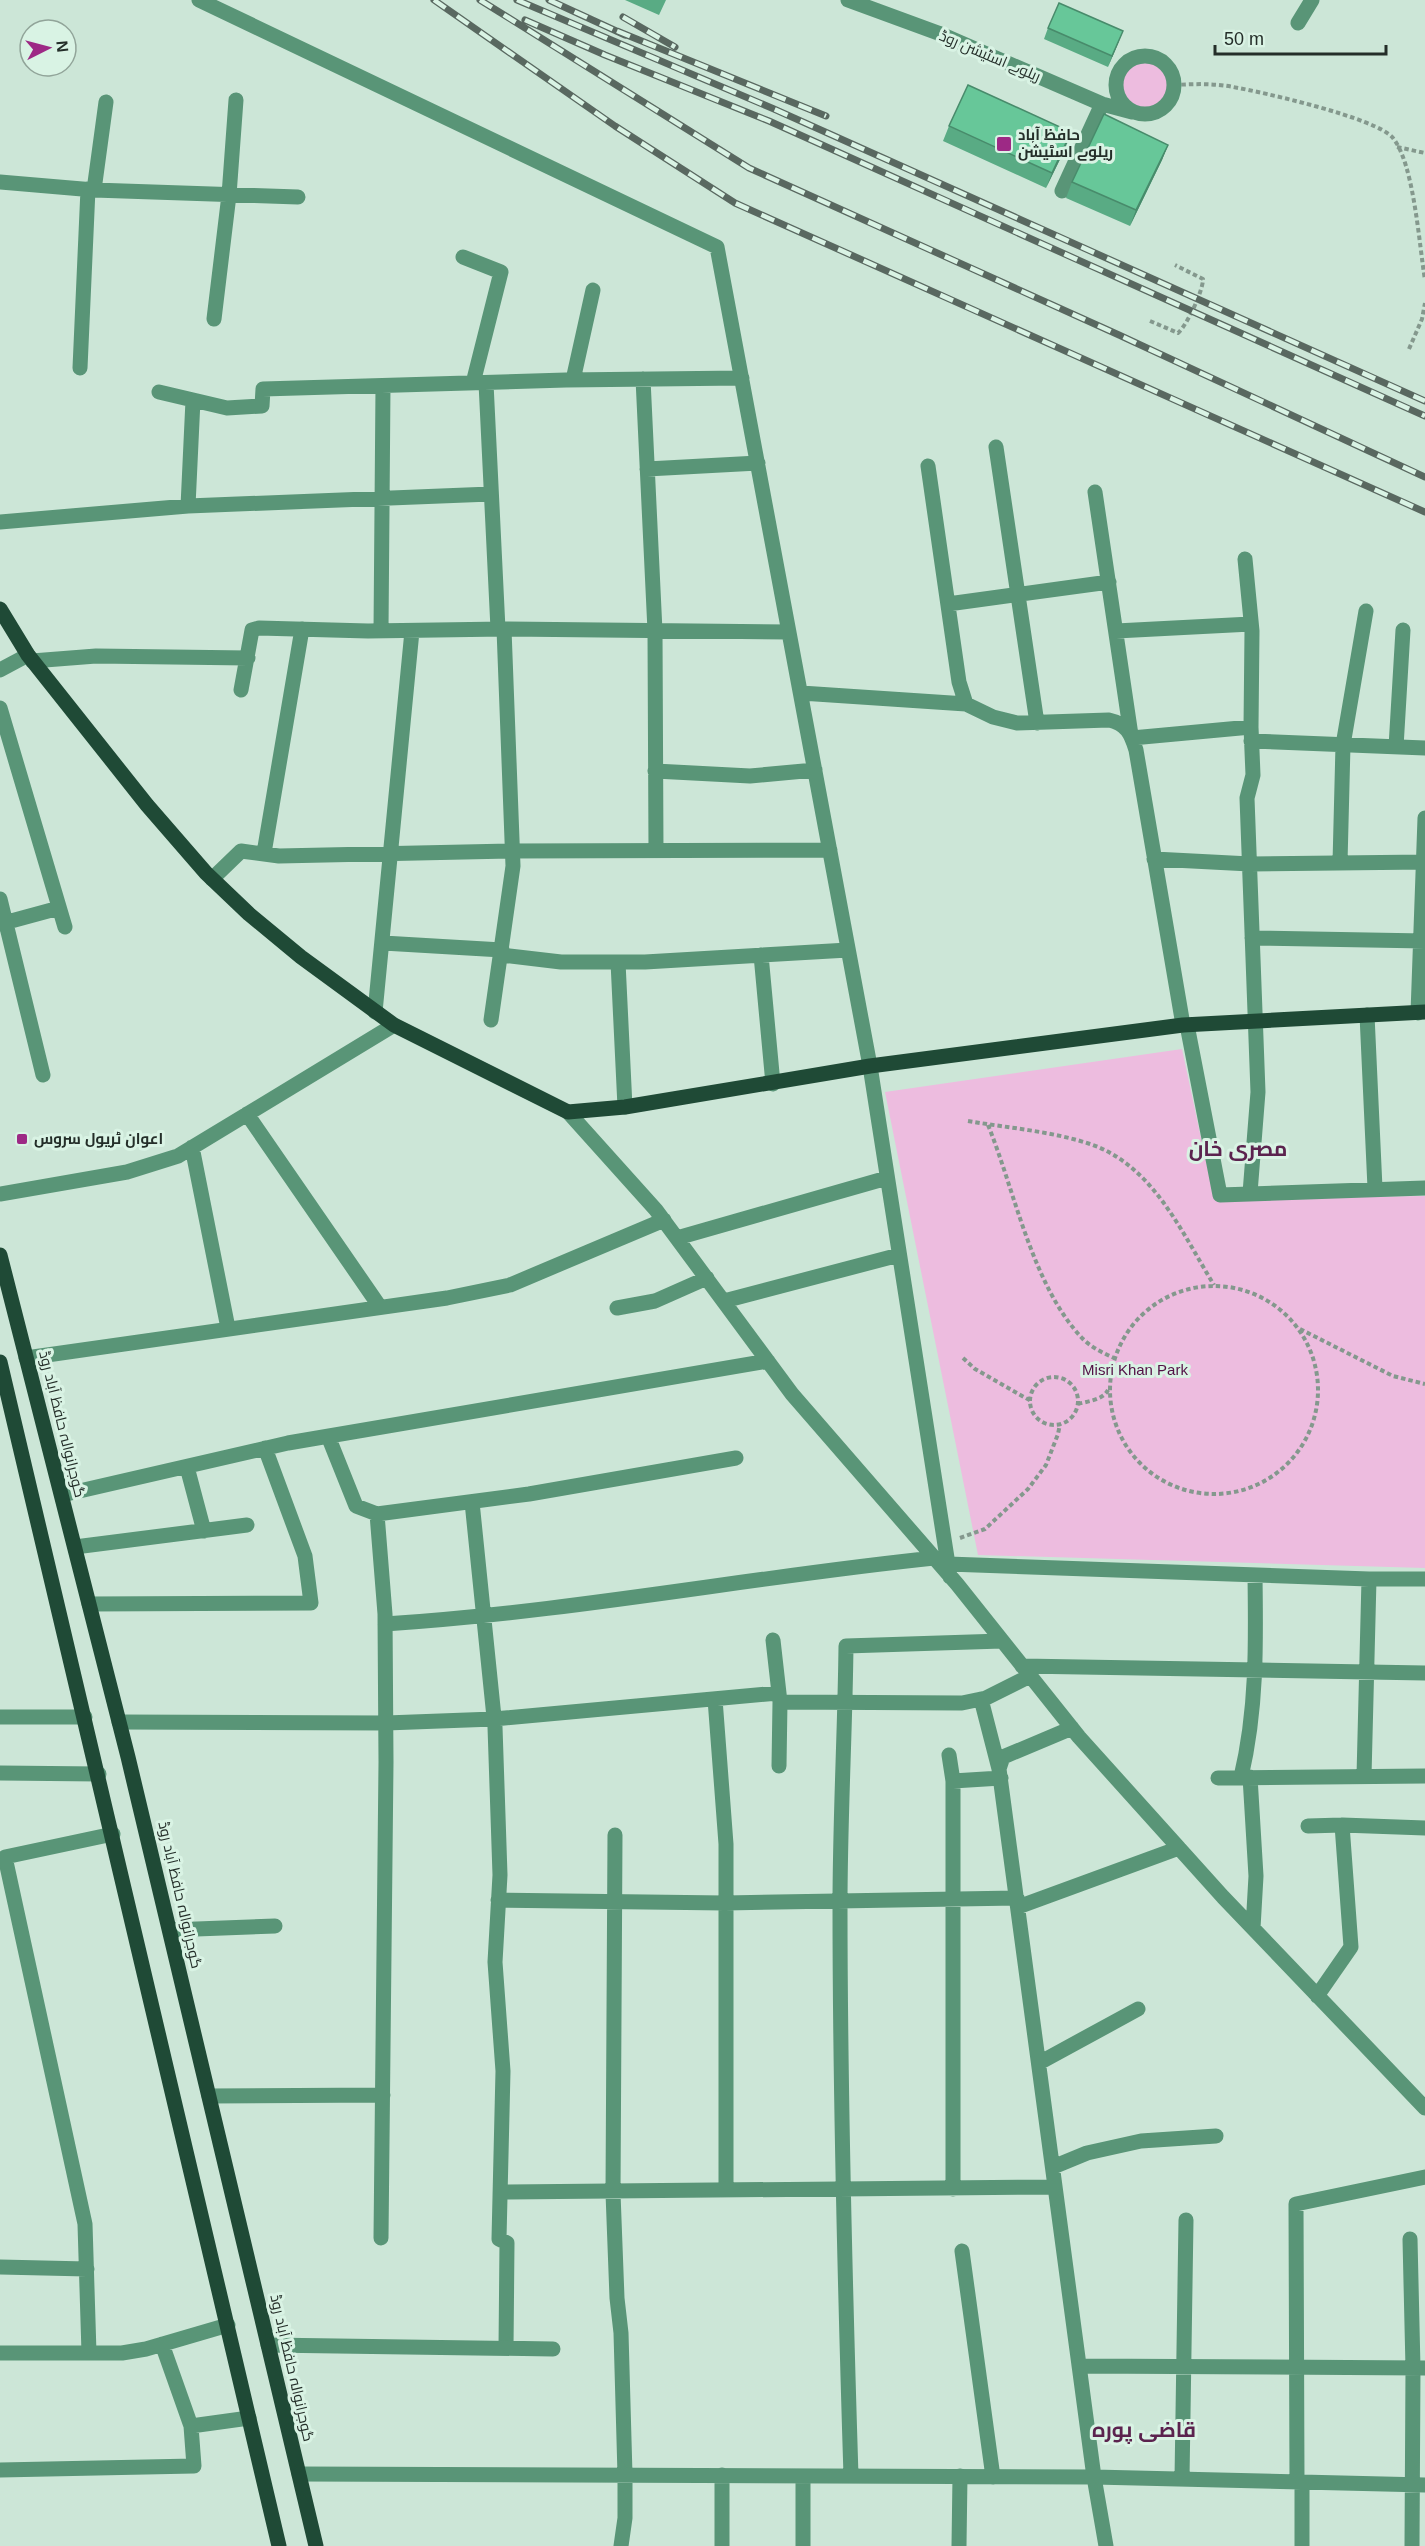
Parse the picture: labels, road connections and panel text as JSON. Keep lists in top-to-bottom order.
{
  "streets": {
    "main road": ["گوجرانوالہ حافظ آباد روڈ"],
    "street": ["ریلوے اسٹیشن روڈ"]
  },
  "districts": ["مصری خان", "قاضی پورہ"],
  "parks": ["Misri Khan Park"],
  "places": {
    "transit": ["حافظ آباد ریلوے اسٹیشن", "اعوان ٹریول سروس"]
  },
  "scale_bar": "50 m",
  "north": "right"
}
